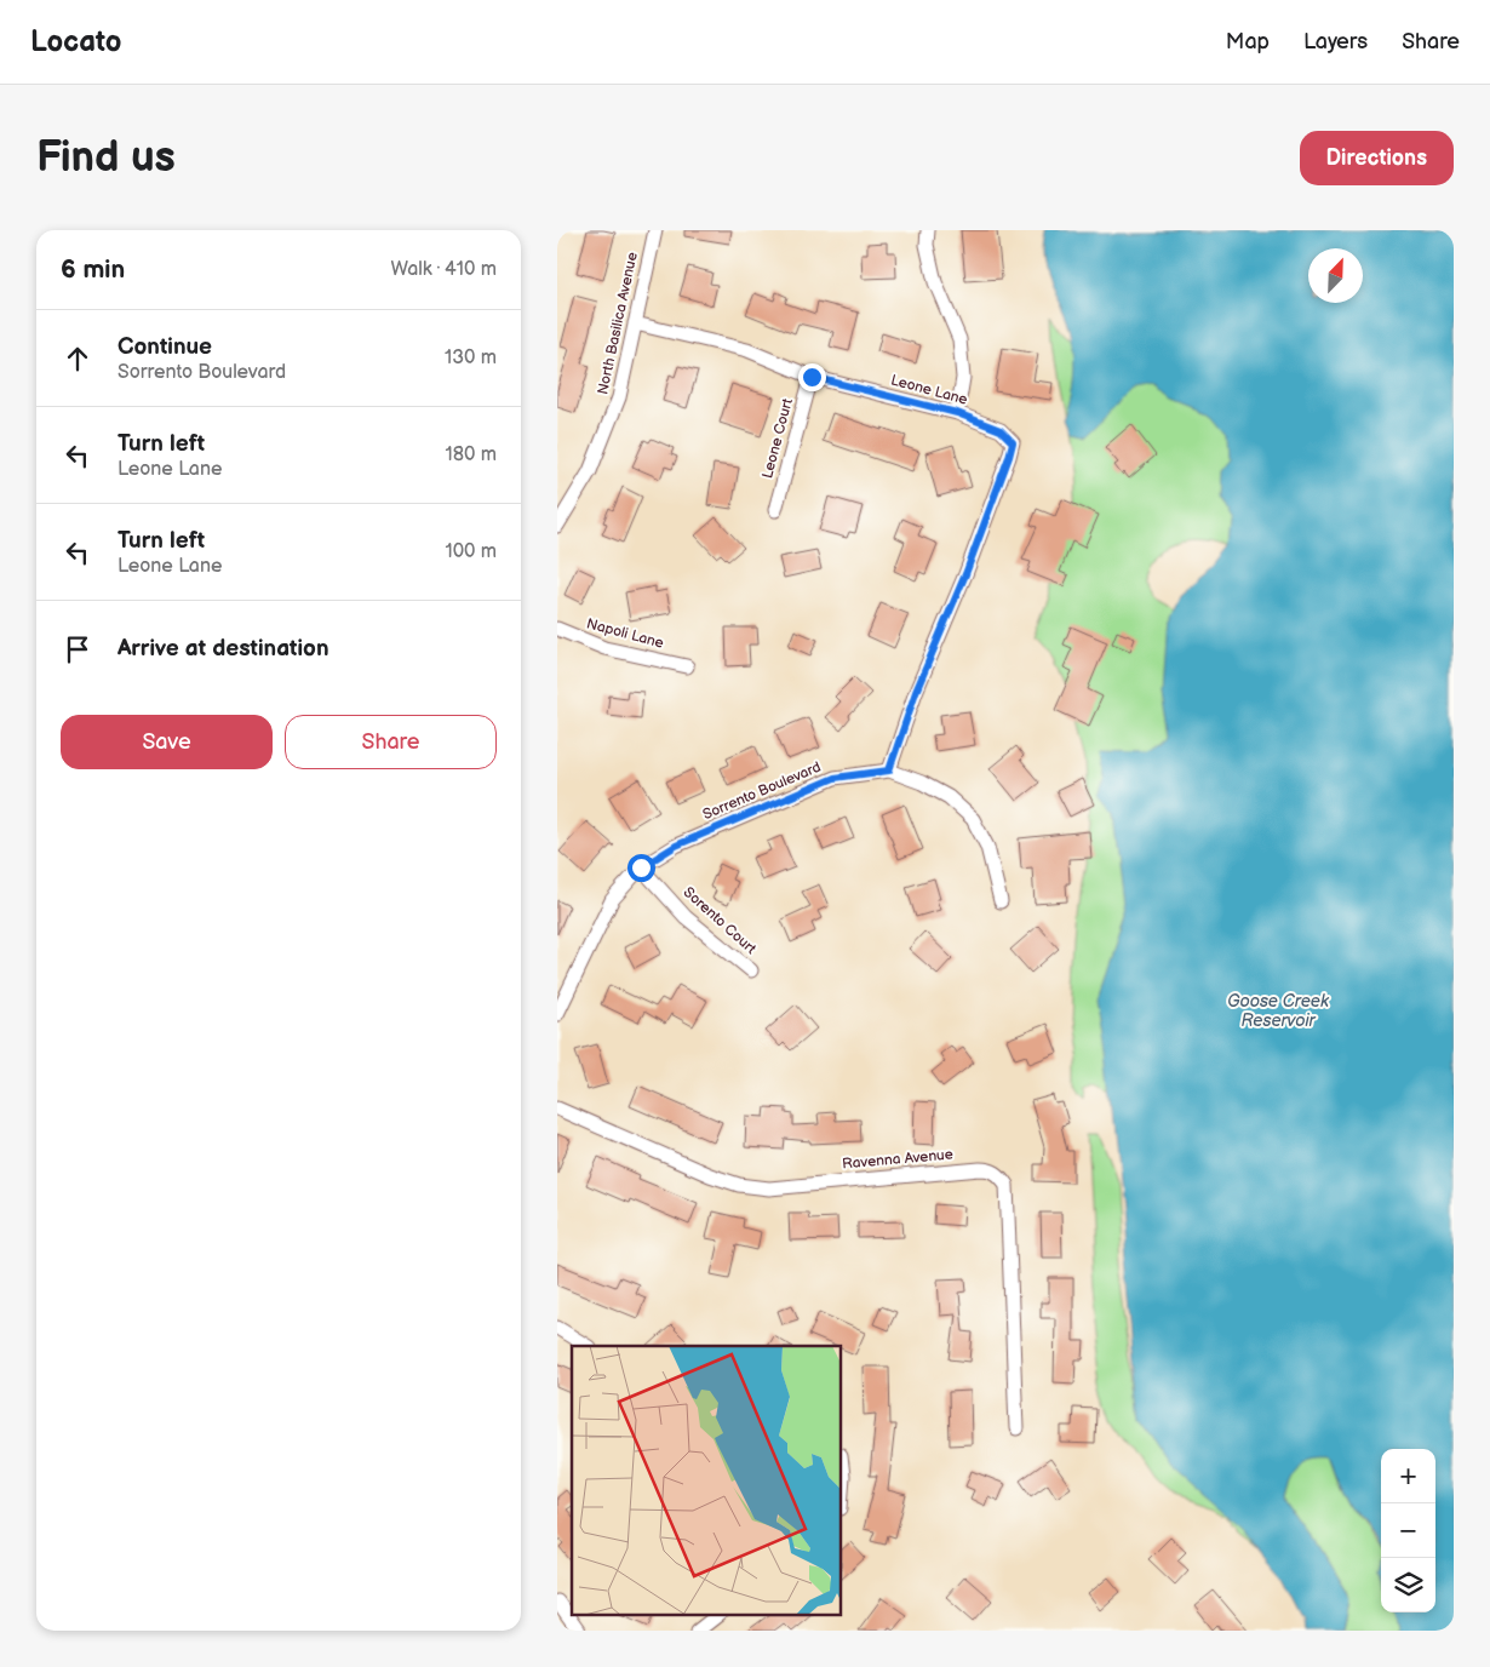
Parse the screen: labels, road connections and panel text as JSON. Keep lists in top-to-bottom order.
{
  "streets": {
    "street": [
      "North Basilica Avenue",
      "Leone Lane",
      "Leone Court",
      "Napoli Lane",
      "Sorrento Boulevard",
      "Sorento Court",
      "Ravenna Avenue"
    ]
  },
  "crossings": [
    ["North Basilica Avenue", "Leone Lane"],
    ["Leone Lane", "Leone Court"],
    ["Leone Lane", "Sorrento Boulevard"],
    ["Sorrento Boulevard", "Sorento Court"]
  ],
  "water": ["Goose Creek Reservoir"],
  "north": "top right",
  "page": {
    "header": "Locato",
    "nav": ["Map", "Layers", "Share"],
    "buttons": [
      "Directions",
      ["Save", "Share"]
    ],
    "title": "Find us",
    "heading": ["6 min", "Walk · 410 m"],
    "list": [
      ["Continue", "Sorrento Boulevard", "130 m"],
      ["Turn left", "Leone Lane", "180 m"],
      ["Turn left", "Leone Lane", "100 m"],
      "Arrive at destination"
    ],
    "map_buttons": ["+", "−"]
  }
}
